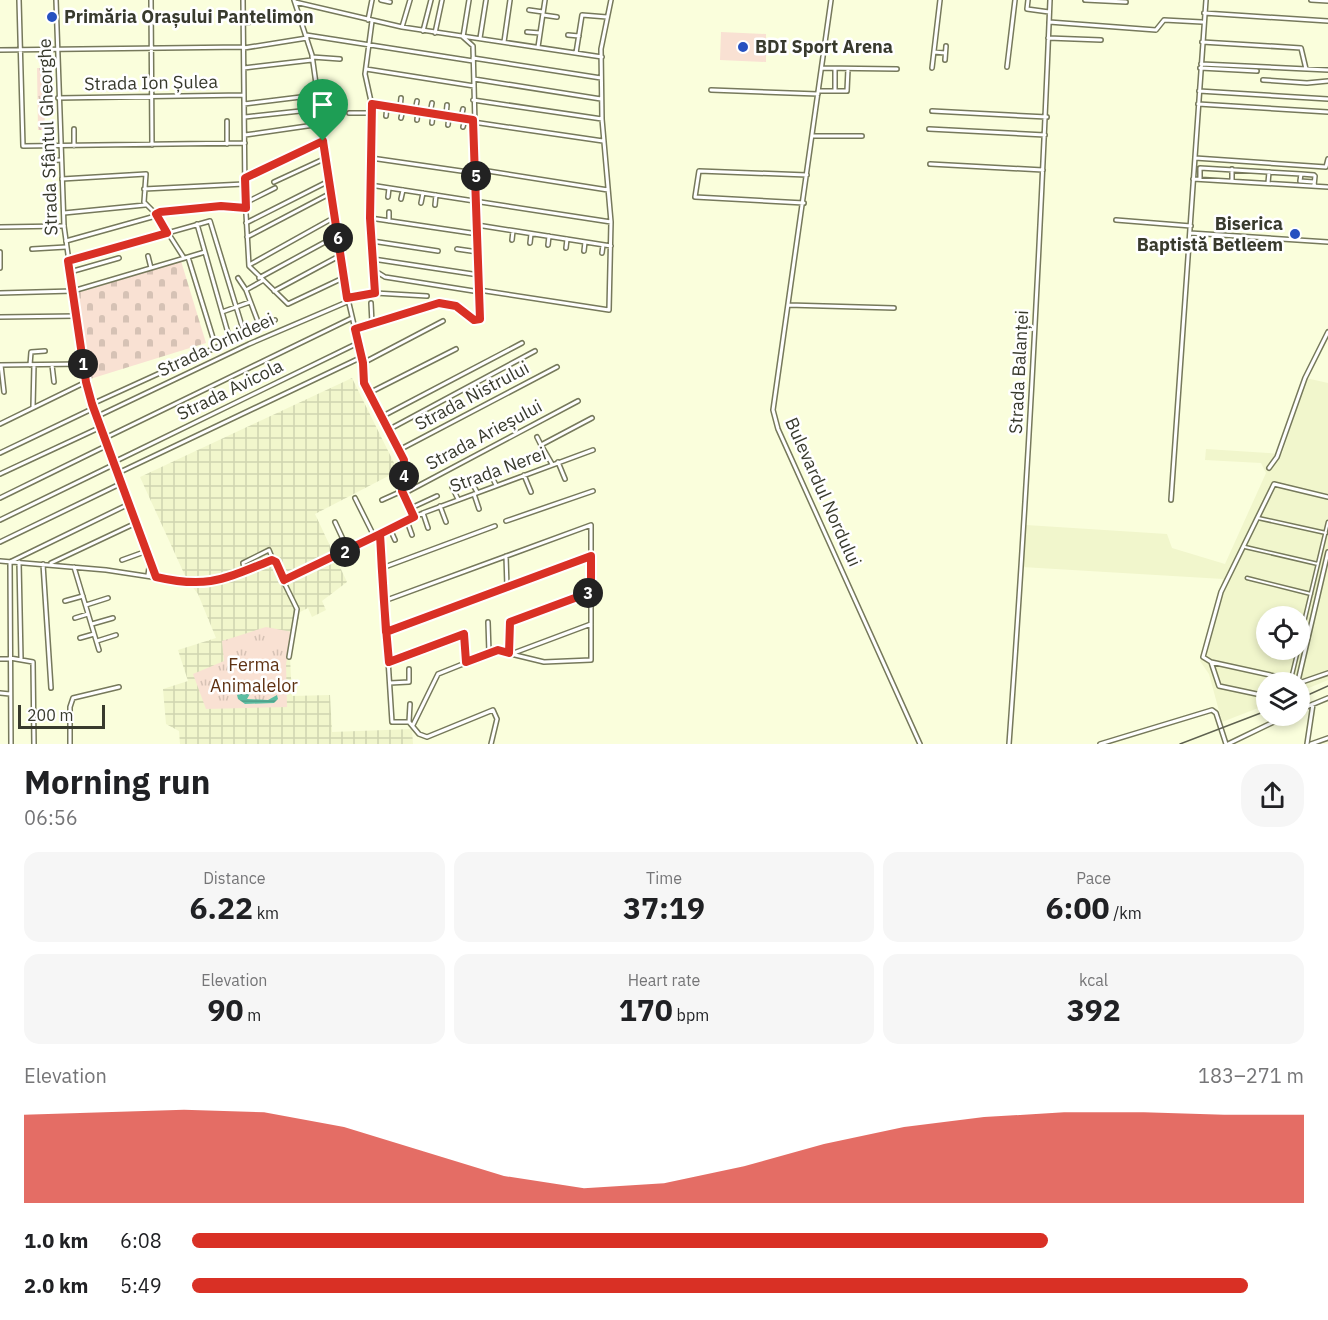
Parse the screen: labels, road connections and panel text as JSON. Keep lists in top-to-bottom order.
{
  "streets": {
    "street": [
      "Strada Ion Șulea",
      "Strada Sfântul Gheorghe",
      "Strada Orhideei",
      "Strada Balanței",
      "Strada Avicola",
      "Strada Nistrului",
      "Strada Arieșului",
      "Strada Nerei",
      "Bulevardul Nordului"
    ]
  },
  "crossings": [
    ["Strada Ion Șulea", "Strada Sfântul Gheorghe"],
    ["Strada Sfântul Gheorghe", "Strada Orhideei"],
    ["Strada Sfântul Gheorghe", "Strada Avicola"]
  ],
  "parks": ["Ferma Animalelor"],
  "places": ["Primăria Orașului Pantelimon", "BDI Sport Arena", "Biserica Baptistă Betleem"],
  "scale_bar": "200 m",
  "page": {
    "pins": [
      "5",
      "6",
      "1",
      "4",
      "2",
      "3"
    ],
    "scale": "200 m",
    "heading": ["Morning run", "06:56"],
    "stats": [
      ["Distance", "6.22 km"],
      ["Time", "37:19"],
      ["Pace", "6:00 /km"],
      ["Elevation", "90 m"],
      ["Heart rate", "170 bpm"],
      ["kcal", "392"]
    ],
    "chart": ["Elevation", "183–271 m"],
    "list": [
      {
        "name": "1.0 km",
        "note": "6:08"
      },
      {
        "name": "2.0 km",
        "note": "5:49"
      }
    ]
  }
}
